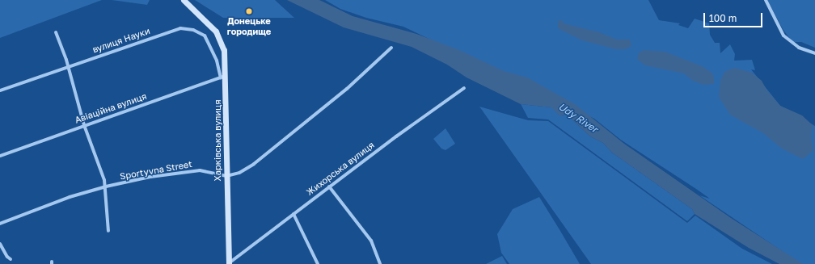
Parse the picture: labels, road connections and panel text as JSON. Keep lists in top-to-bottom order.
{
  "streets": {
    "main road": ["Харківська вулиця"],
    "street": [
      "вулиця Науки",
      "Авіаційна вулиця",
      "Жихорська вулиця",
      "Sportyvna Street"
    ]
  },
  "crossings": [
    ["вулиця Науки", "Авіаційна вулиця"],
    ["вулиця Науки", "Харківська вулиця"],
    ["Авіаційна вулиця", "Харківська вулиця"],
    ["Харківська вулиця", "Жихорська вулиця"],
    ["Харківська вулиця", "Sportyvna Street"]
  ],
  "water": ["Udy River"],
  "places": ["Донецьке городище"],
  "scale_bar": "100 m"
}
